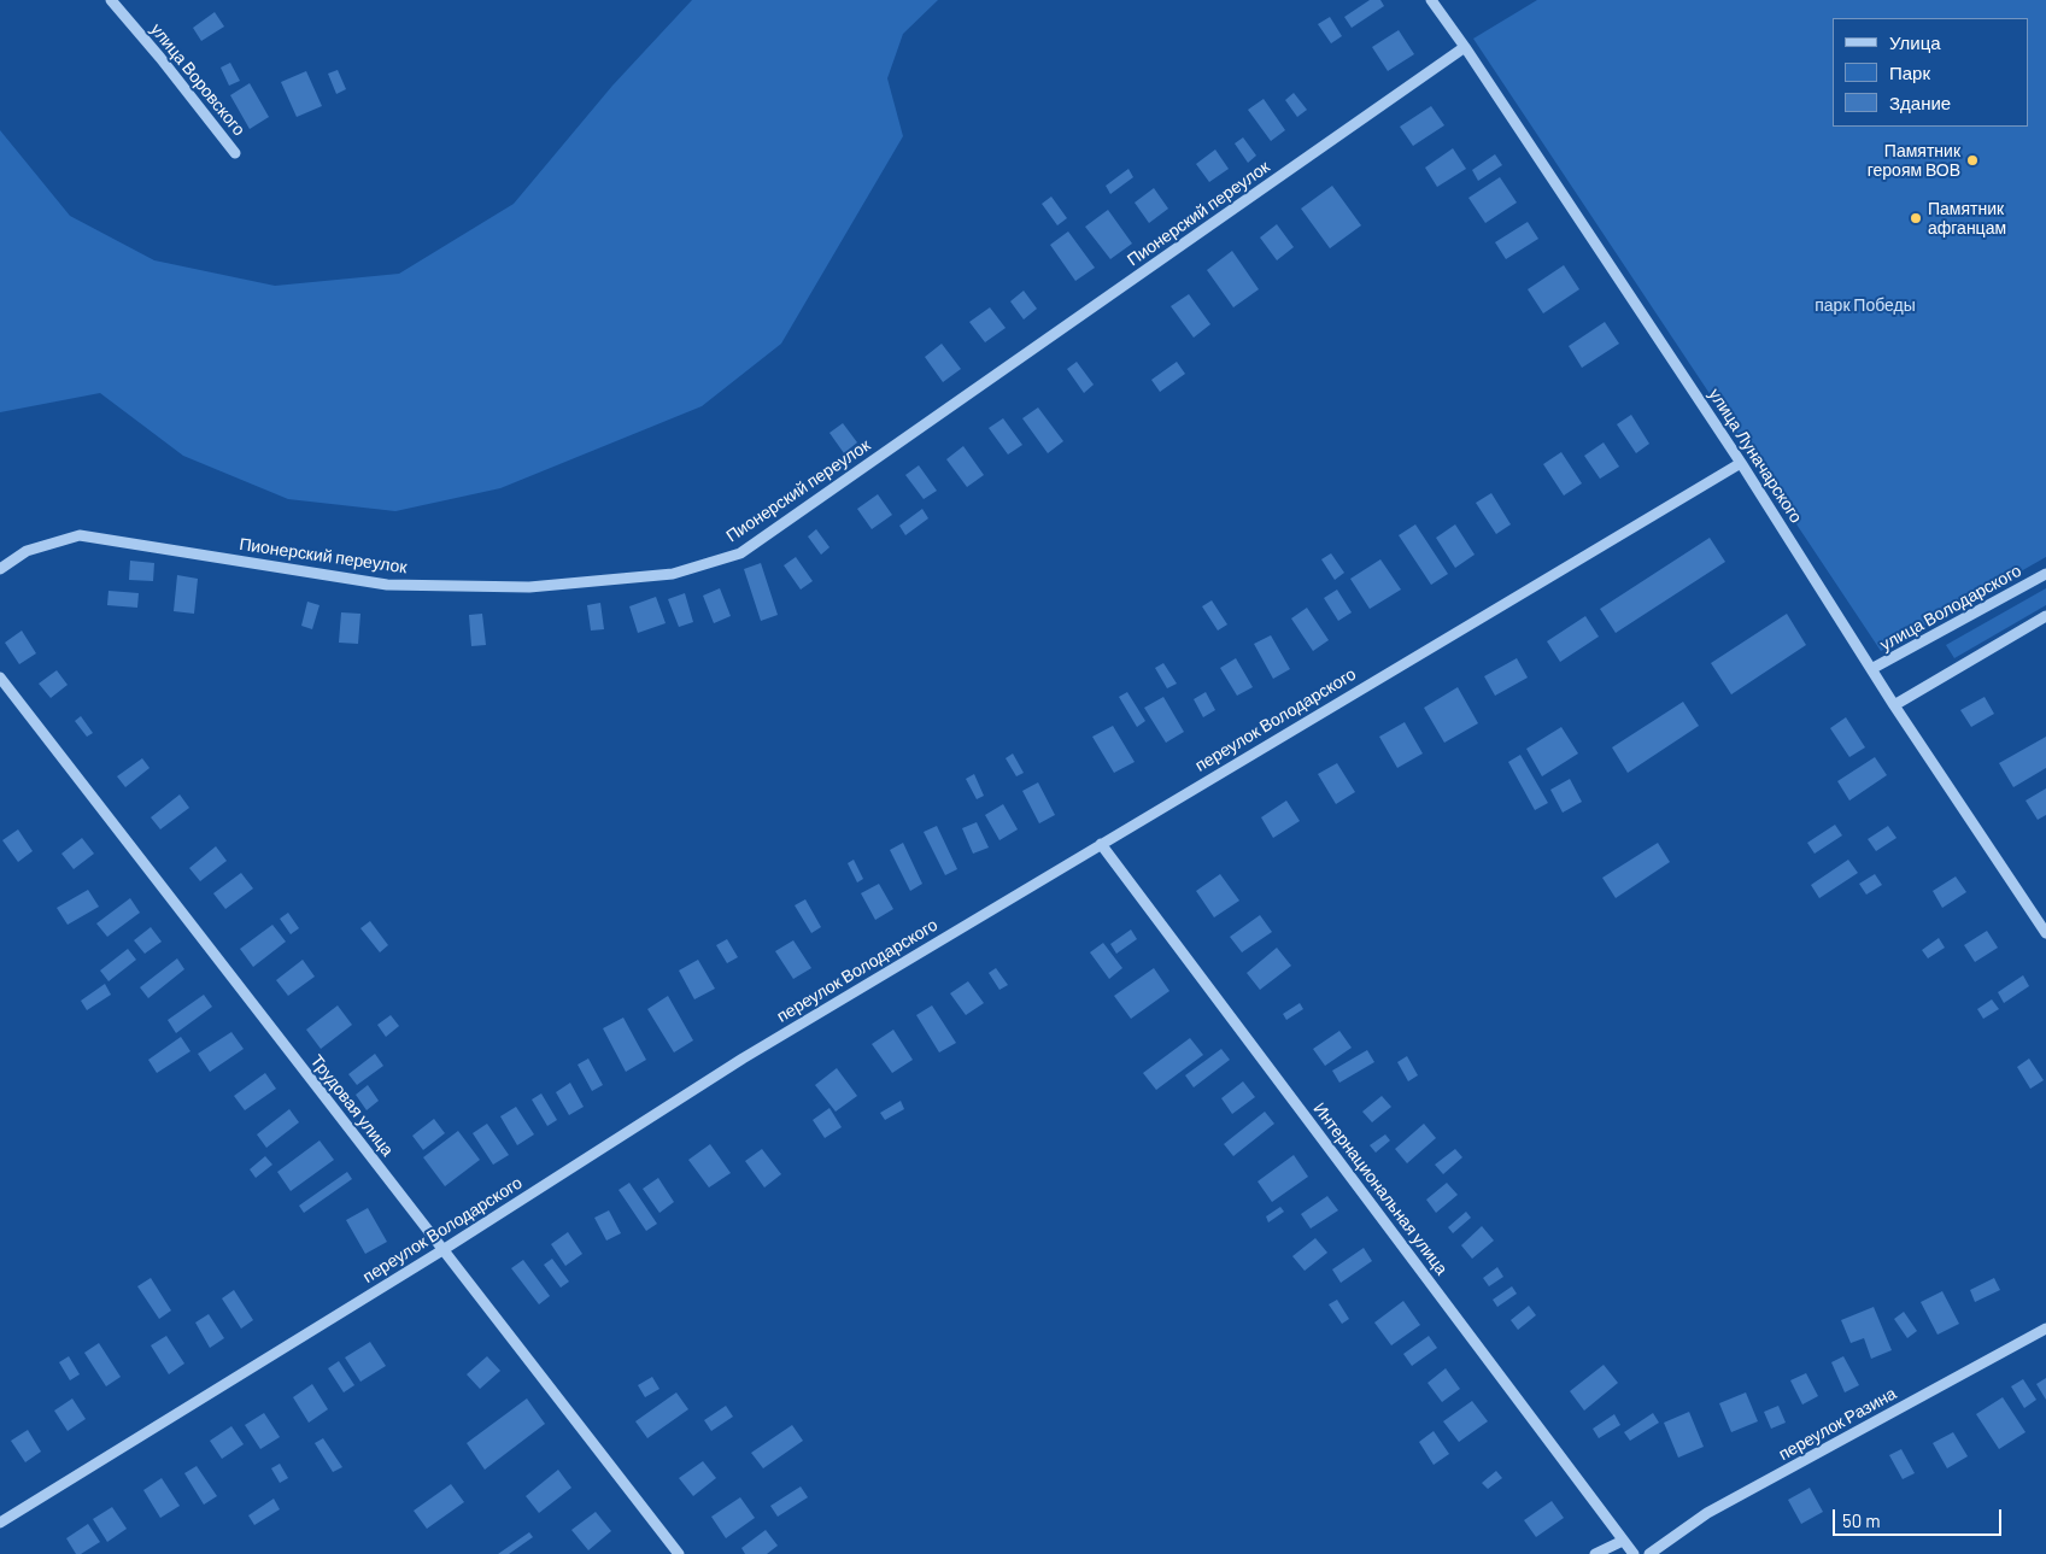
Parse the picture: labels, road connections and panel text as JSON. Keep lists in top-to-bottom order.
{
  "streets": {
    "street": [
      "улица Воровского",
      "Пионерский переулок",
      "улица Луначарского",
      "улица Володарского",
      "переулок Володарского",
      "Трудовая улица",
      "Интернациональная улица",
      "переулок Разина"
    ]
  },
  "crossings": [
    ["Пионерский переулок", "улица Луначарского"],
    ["улица Луначарского", "улица Володарского"],
    ["улица Луначарского", "переулок Володарского"],
    ["переулок Володарского", "Трудовая улица"],
    ["переулок Володарского", "Интернациональная улица"]
  ],
  "parks": ["парк Победы"],
  "places": ["Памятник героям ВОВ", "Памятник афганцам"],
  "legend": ["Улица", "Парк", "Здание"],
  "scale_bar": "50 m"
}
